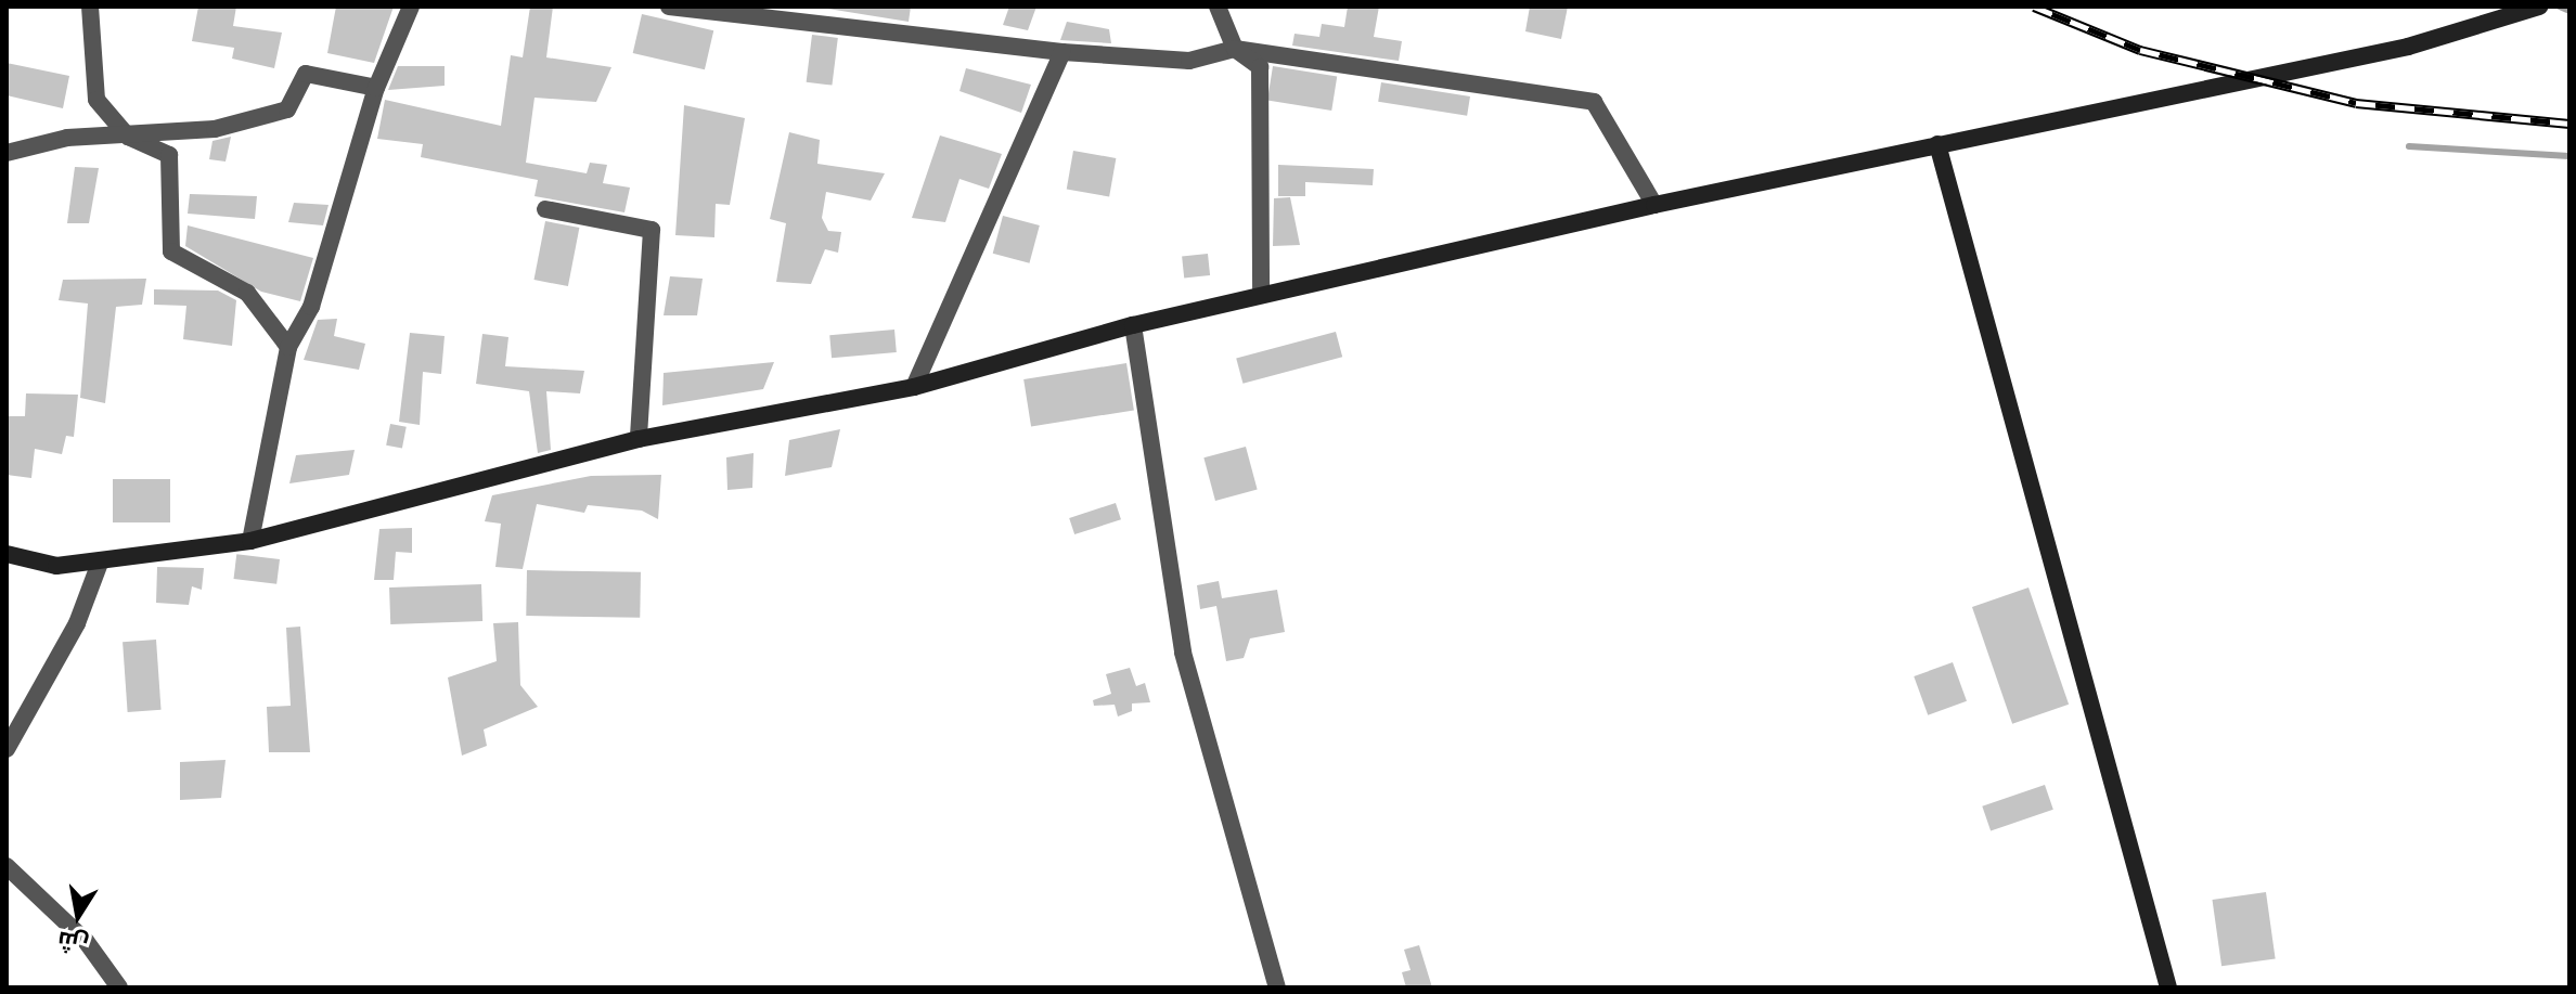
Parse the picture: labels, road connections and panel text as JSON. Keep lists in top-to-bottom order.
{
  "north": "bottom"
}
